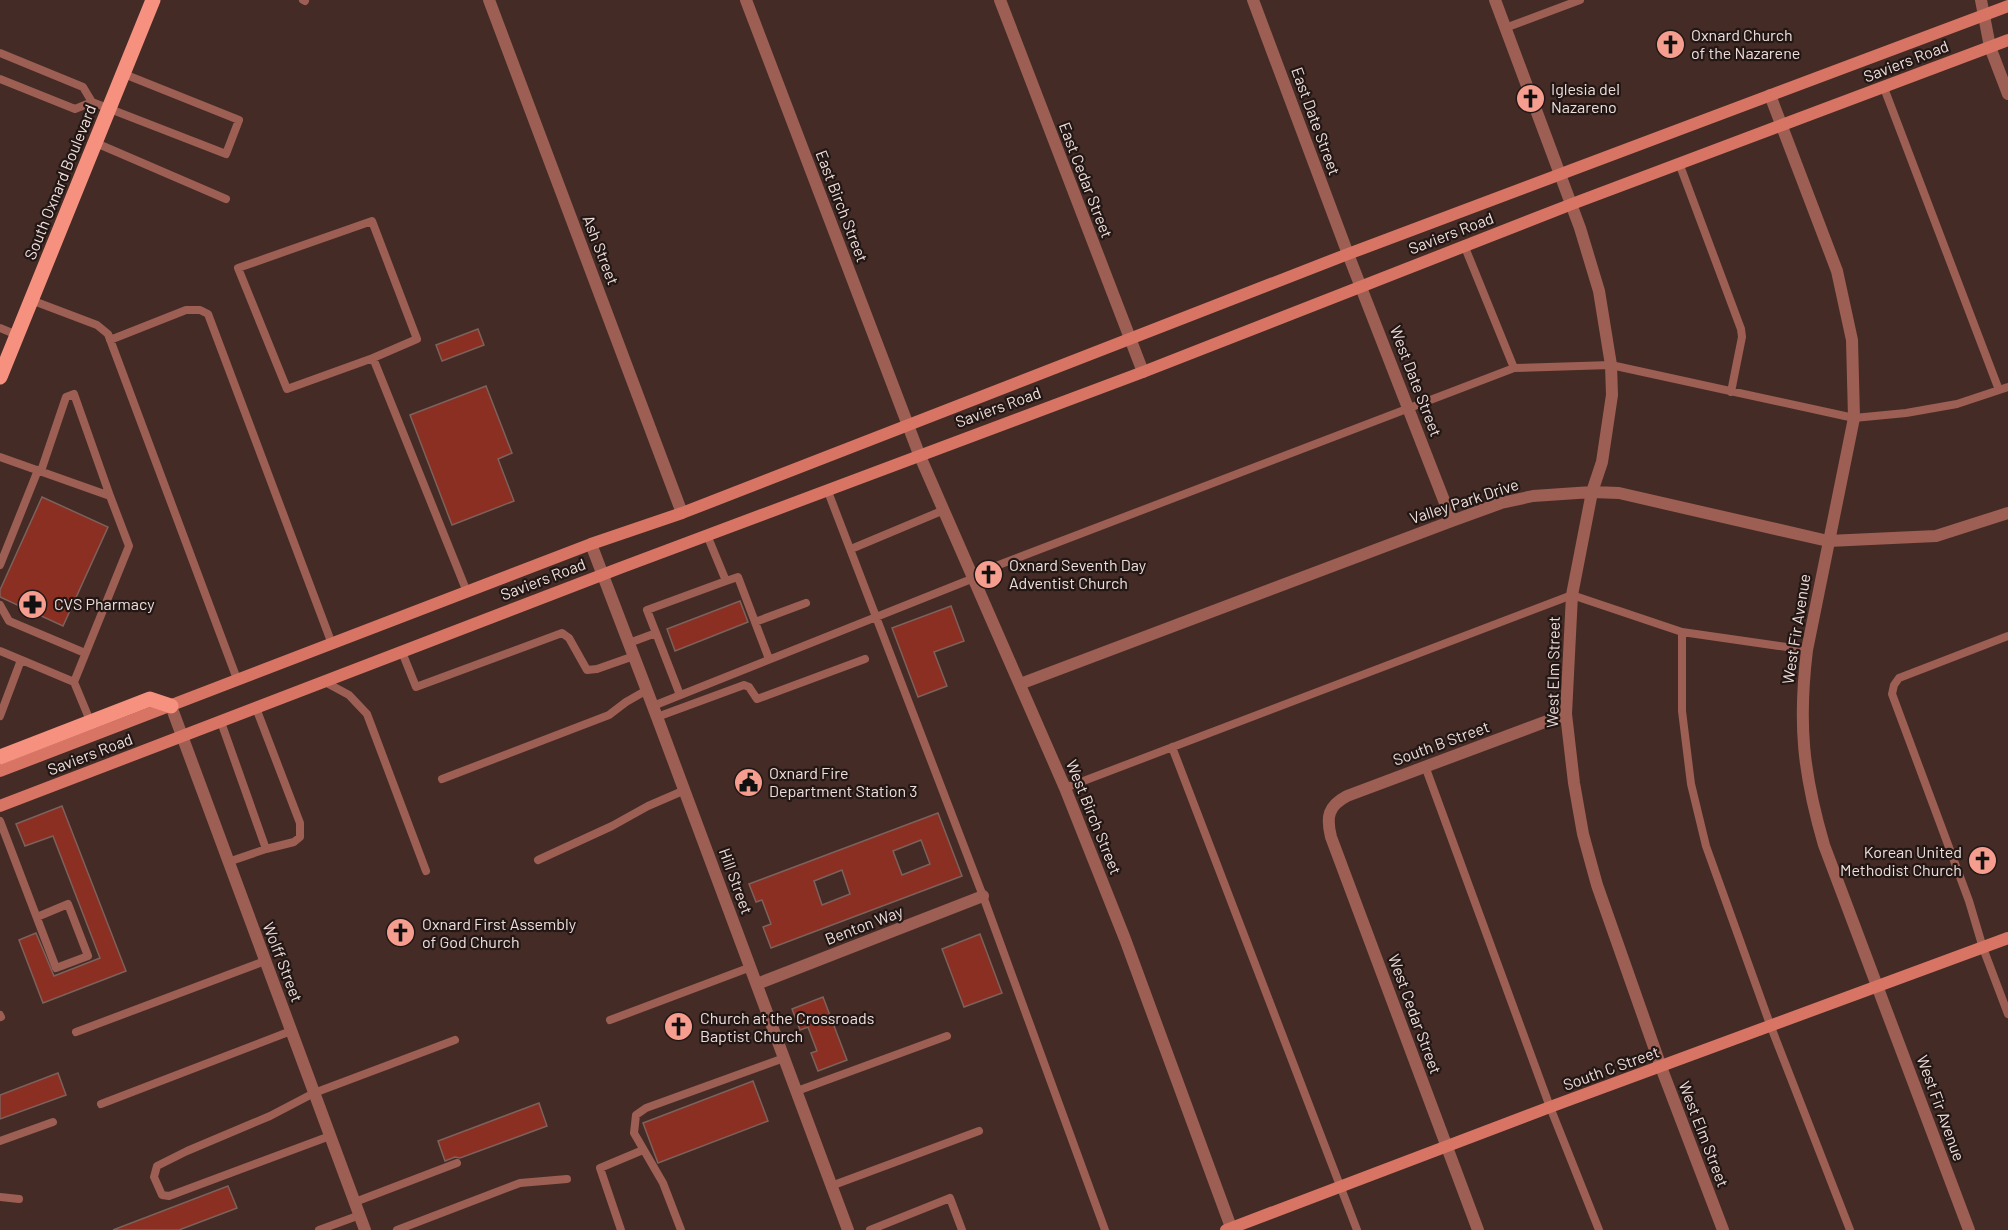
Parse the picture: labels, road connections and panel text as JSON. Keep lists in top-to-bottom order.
{
  "streets": {
    "main road": ["Saviers Road", "South Oxnard Boulevard", "South C Street"],
    "street": [
      "East Date Street",
      "East Cedar Street",
      "East Birch Street",
      "Ash Street",
      "West Date Street",
      "Valley Park Drive",
      "West Fir Avenue",
      "West Elm Street",
      "South B Street",
      "West Birch Street",
      "Hill Street",
      "Benton Way",
      "Wolff Street",
      "West Cedar Street"
    ]
  },
  "crossings": [
    ["Saviers Road", "East Date Street"],
    ["Saviers Road", "East Cedar Street"],
    ["Saviers Road", "East Birch Street"],
    ["Saviers Road", "Ash Street"],
    ["Saviers Road", "West Date Street"],
    ["Saviers Road", "West Fir Avenue"],
    ["Saviers Road", "West Elm Street"],
    ["Saviers Road", "West Birch Street"],
    ["Saviers Road", "Hill Street"],
    ["Saviers Road", "Wolff Street"],
    ["East Date Street", "West Date Street"],
    ["East Birch Street", "West Birch Street"],
    ["West Date Street", "Valley Park Drive"],
    ["Valley Park Drive", "West Fir Avenue"],
    ["Valley Park Drive", "West Elm Street"],
    ["Valley Park Drive", "West Birch Street"],
    ["West Fir Avenue", "South C Street"],
    ["West Elm Street", "South B Street"],
    ["West Elm Street", "South C Street"],
    ["South B Street", "West Cedar Street"],
    ["West Birch Street", "South C Street"],
    ["Hill Street", "Benton Way"],
    ["West Cedar Street", "South C Street"]
  ],
  "places": {
    "church": [
      "Oxnard Church of the Nazarene",
      "Iglesia del Nazareno",
      "Oxnard Seventh Day Adventist Church",
      "Korean United Methodist Church",
      "Oxnard First Assembly of God Church",
      "Church at the Crossroads Baptist Church"
    ],
    "pharmacy": ["CVS Pharmacy"],
    "public building": ["Oxnard Fire Department Station 3"]
  }
}
